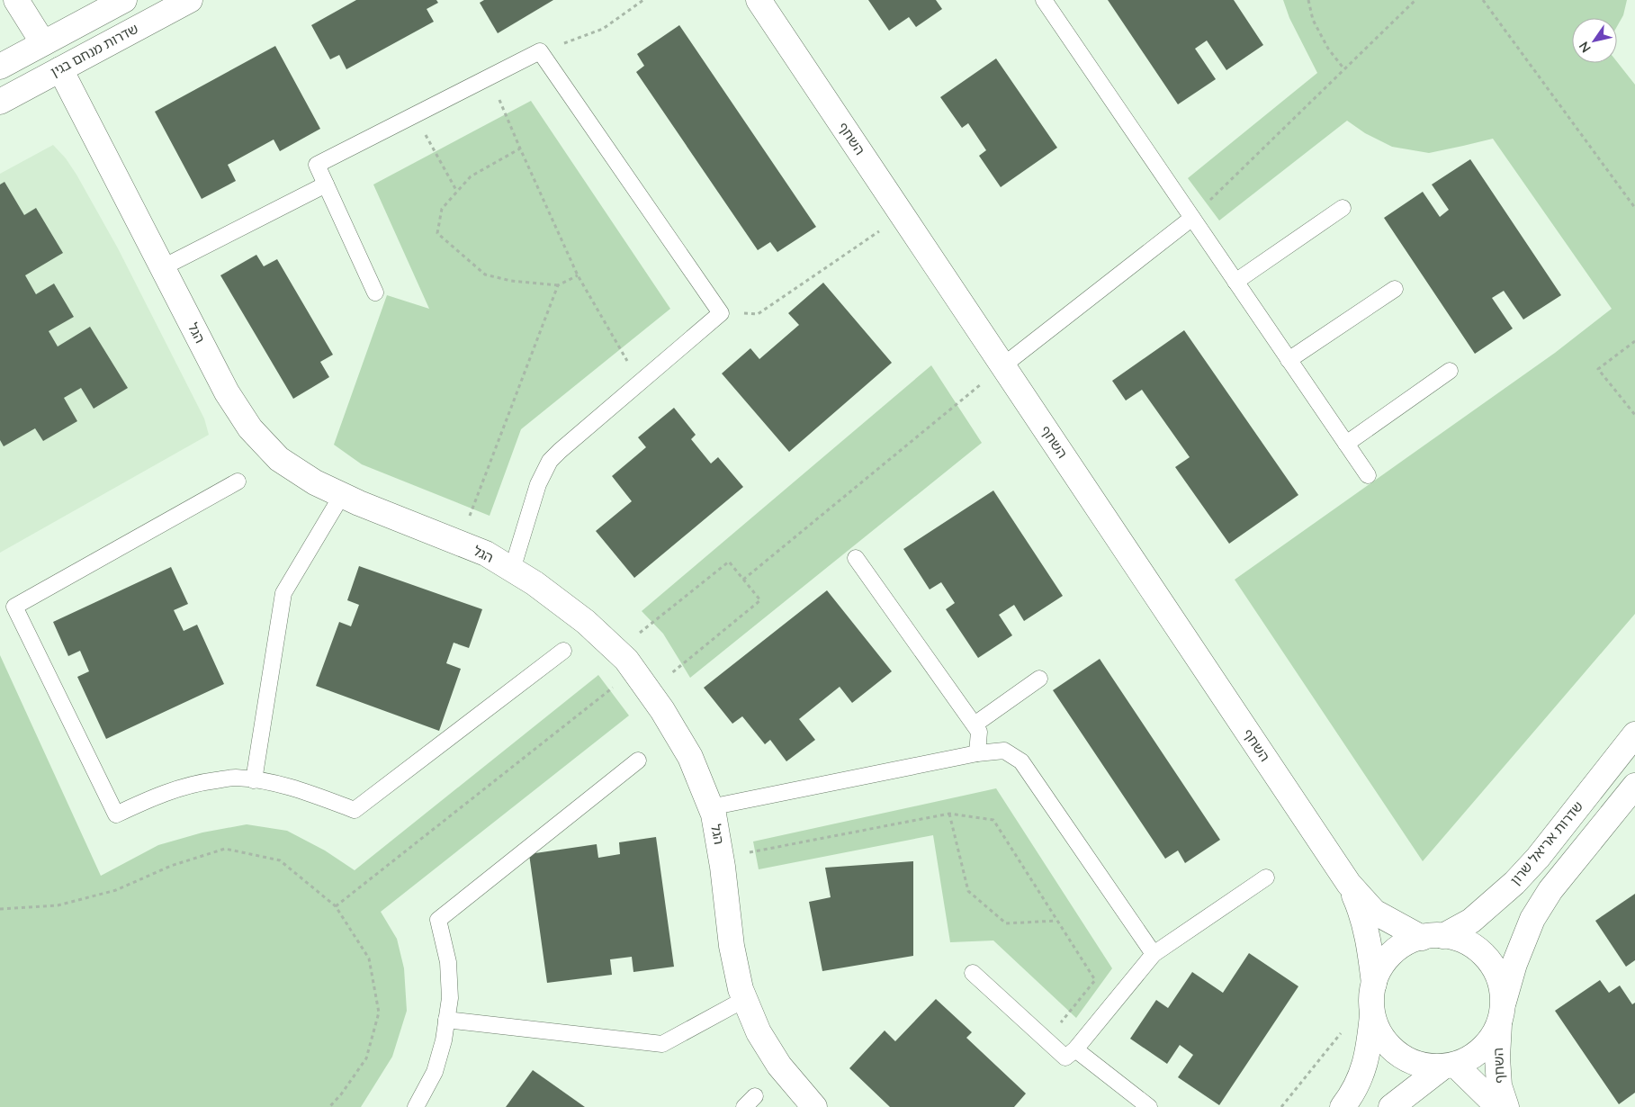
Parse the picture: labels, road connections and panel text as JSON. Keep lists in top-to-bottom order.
{
  "streets": {
    "street": [
      "שדרות מנחם בגין",
      "השחף",
      "הגל",
      "שדרות אריאל שרון"
    ]
  },
  "crossings": [
    ["שדרות מנחם בגין", "הגל"],
    ["השחף", "שדרות אריאל שרון"]
  ],
  "north": "bottom left"
}
